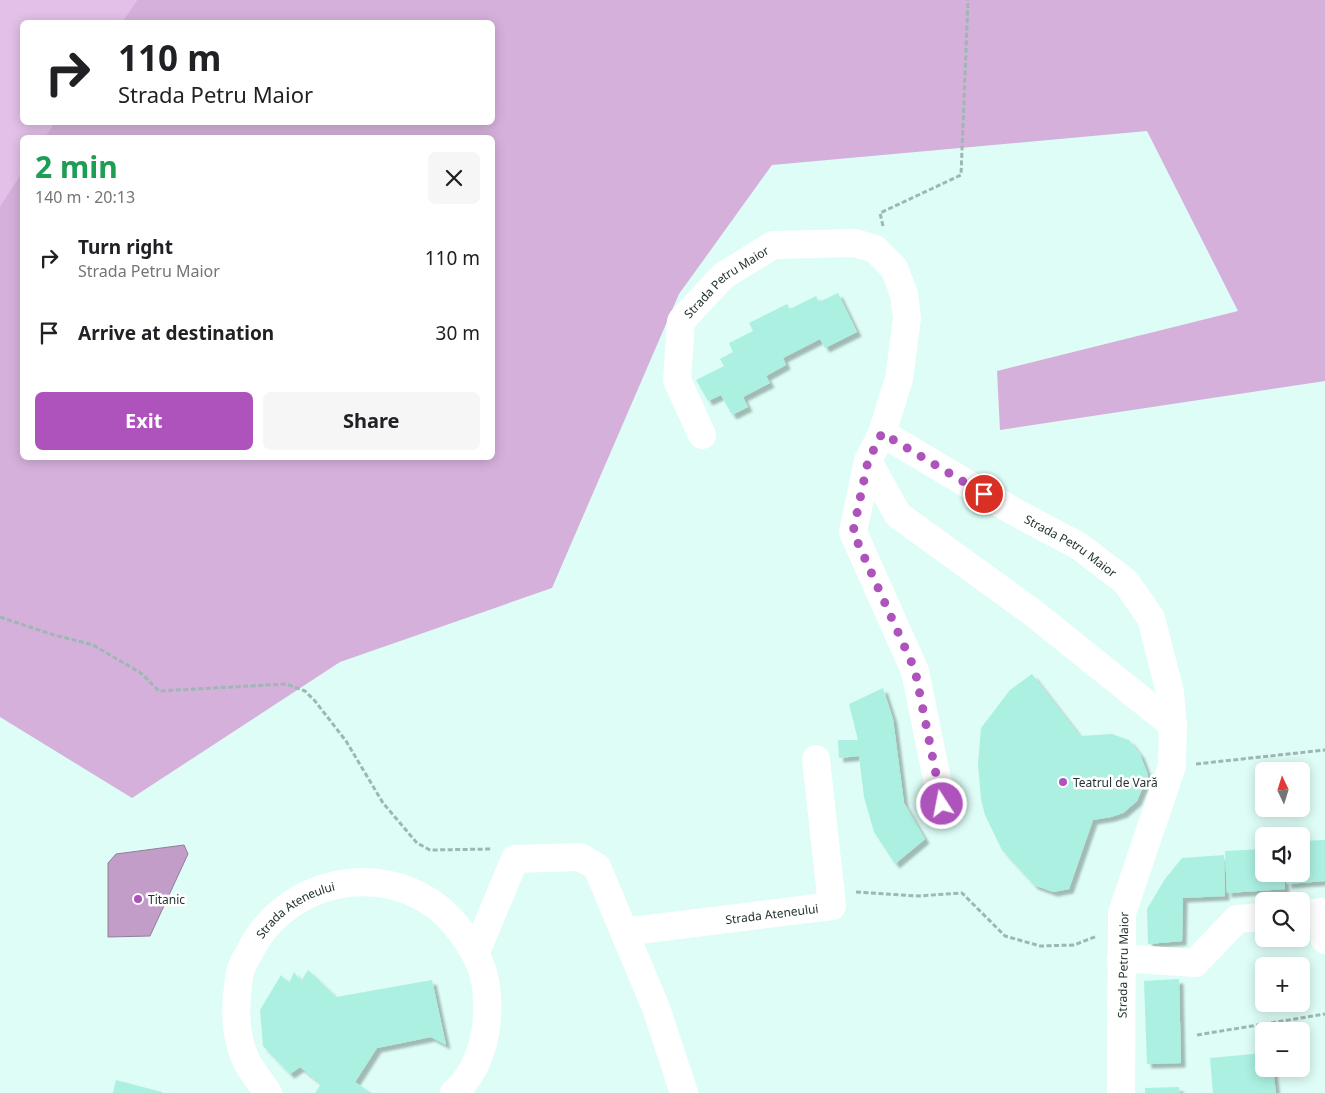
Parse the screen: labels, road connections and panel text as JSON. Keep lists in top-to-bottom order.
{
  "streets": {
    "street": ["Strada Petru Maior", "Strada Ateneului"]
  },
  "places": ["Teatrul de Vară", "Titanic"],
  "north": "top",
  "page": {
    "turn": ["110 m", "Strada Petru Maior"],
    "heading": ["2 min", "140 m · 20:13"],
    "list": [
      {
        "name": "Turn right",
        "note": "Strada Petru Maior",
        "value": "110 m"
      },
      {
        "name": "Arrive at destination",
        "value": "30 m"
      }
    ],
    "buttons": ["Exit", "Share"],
    "map_buttons": ["+", "−"]
  }
}
